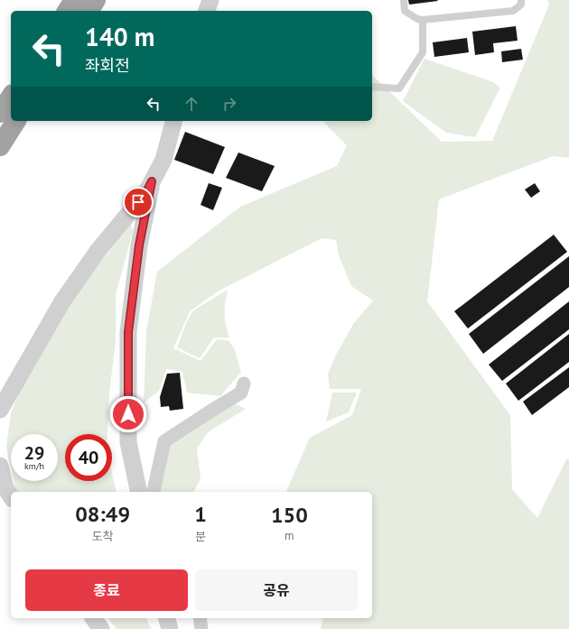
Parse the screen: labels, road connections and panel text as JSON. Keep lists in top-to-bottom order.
{
  "page": {
    "turn": ["140 m", "좌회전"],
    "speed": "29 km/h",
    "limit": "40",
    "eta": [
      "08:49",
      "도착",
      "1",
      "분",
      "150",
      "m"
    ],
    "buttons": ["종료", "공유"]
  }
}
